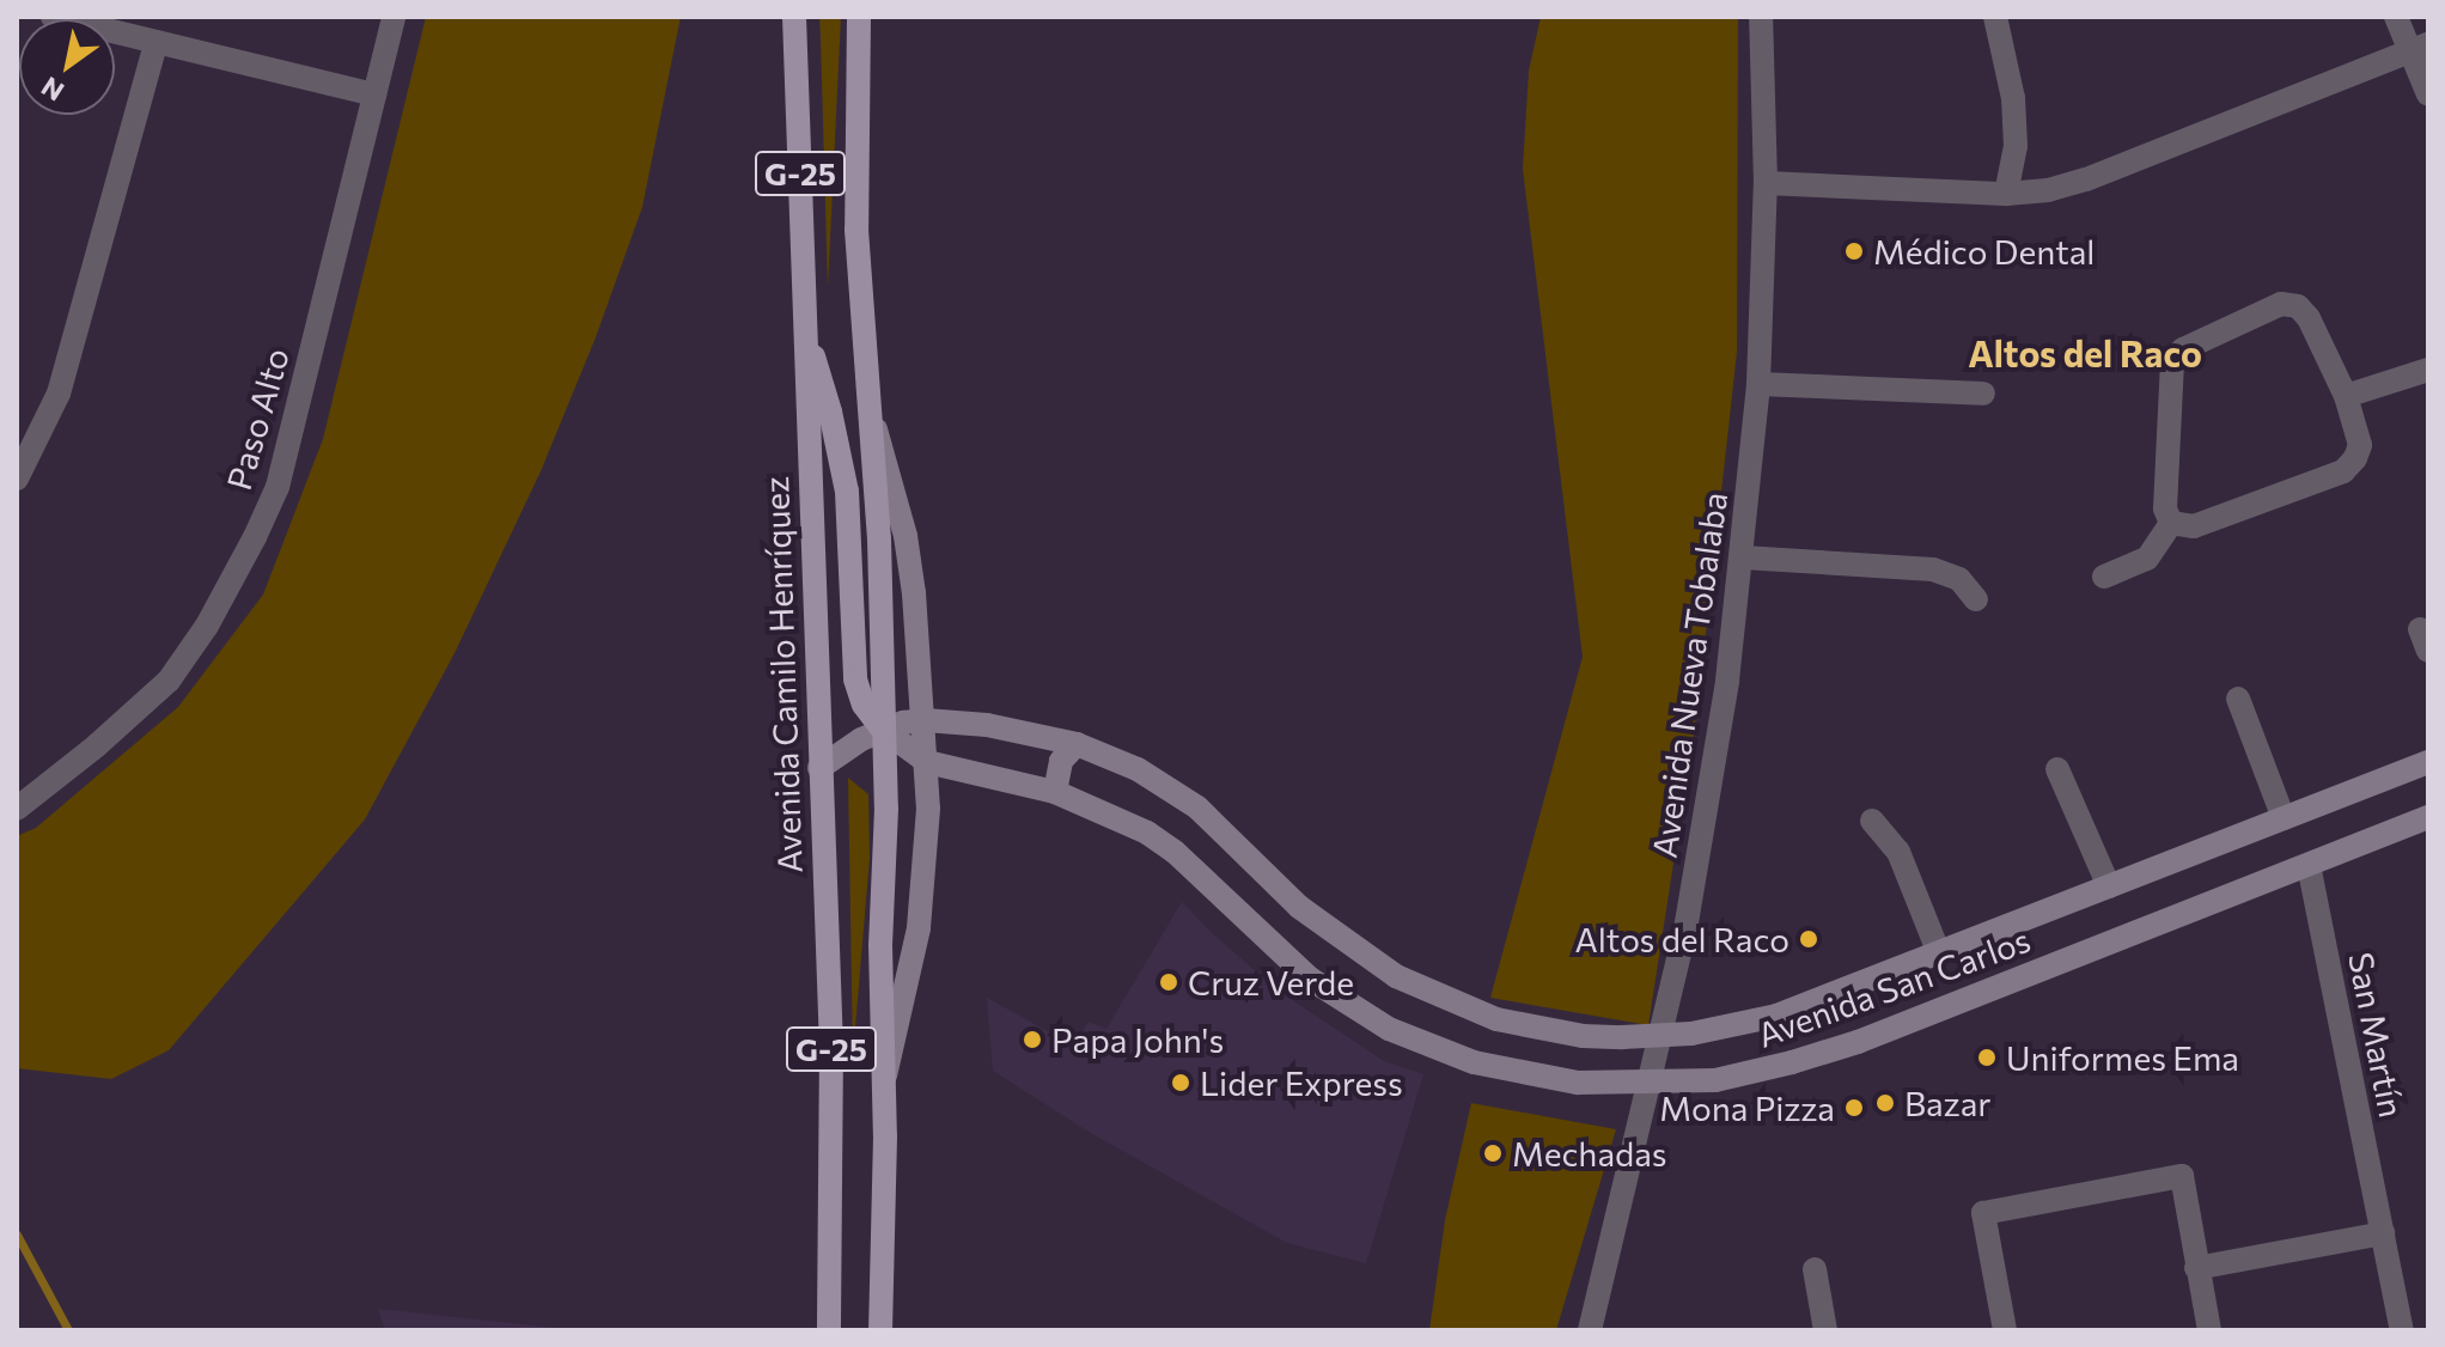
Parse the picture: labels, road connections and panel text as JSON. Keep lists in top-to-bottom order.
{
  "streets": {
    "main road": ["G-25", "Avenida Camilo Henríquez", "Avenida San Carlos"],
    "street": ["Paso Alto", "Avenida Nueva Tobalaba", "San Martín"]
  },
  "crossings": [
    ["G-25", "Avenida San Carlos"],
    ["Avenida Camilo Henríquez", "Avenida San Carlos"],
    ["Avenida Nueva Tobalaba", "Avenida San Carlos"],
    ["Avenida San Carlos", "San Martín"]
  ],
  "districts": ["Altos del Raco"],
  "places": [
    "Médico Dental",
    "Altos del Raco",
    "Cruz Verde",
    "Papa John's",
    "Uniformes Ema",
    "Lider Express",
    "Bazar",
    "Mona Pizza",
    "Mechadas"
  ],
  "north": "bottom left"
}
